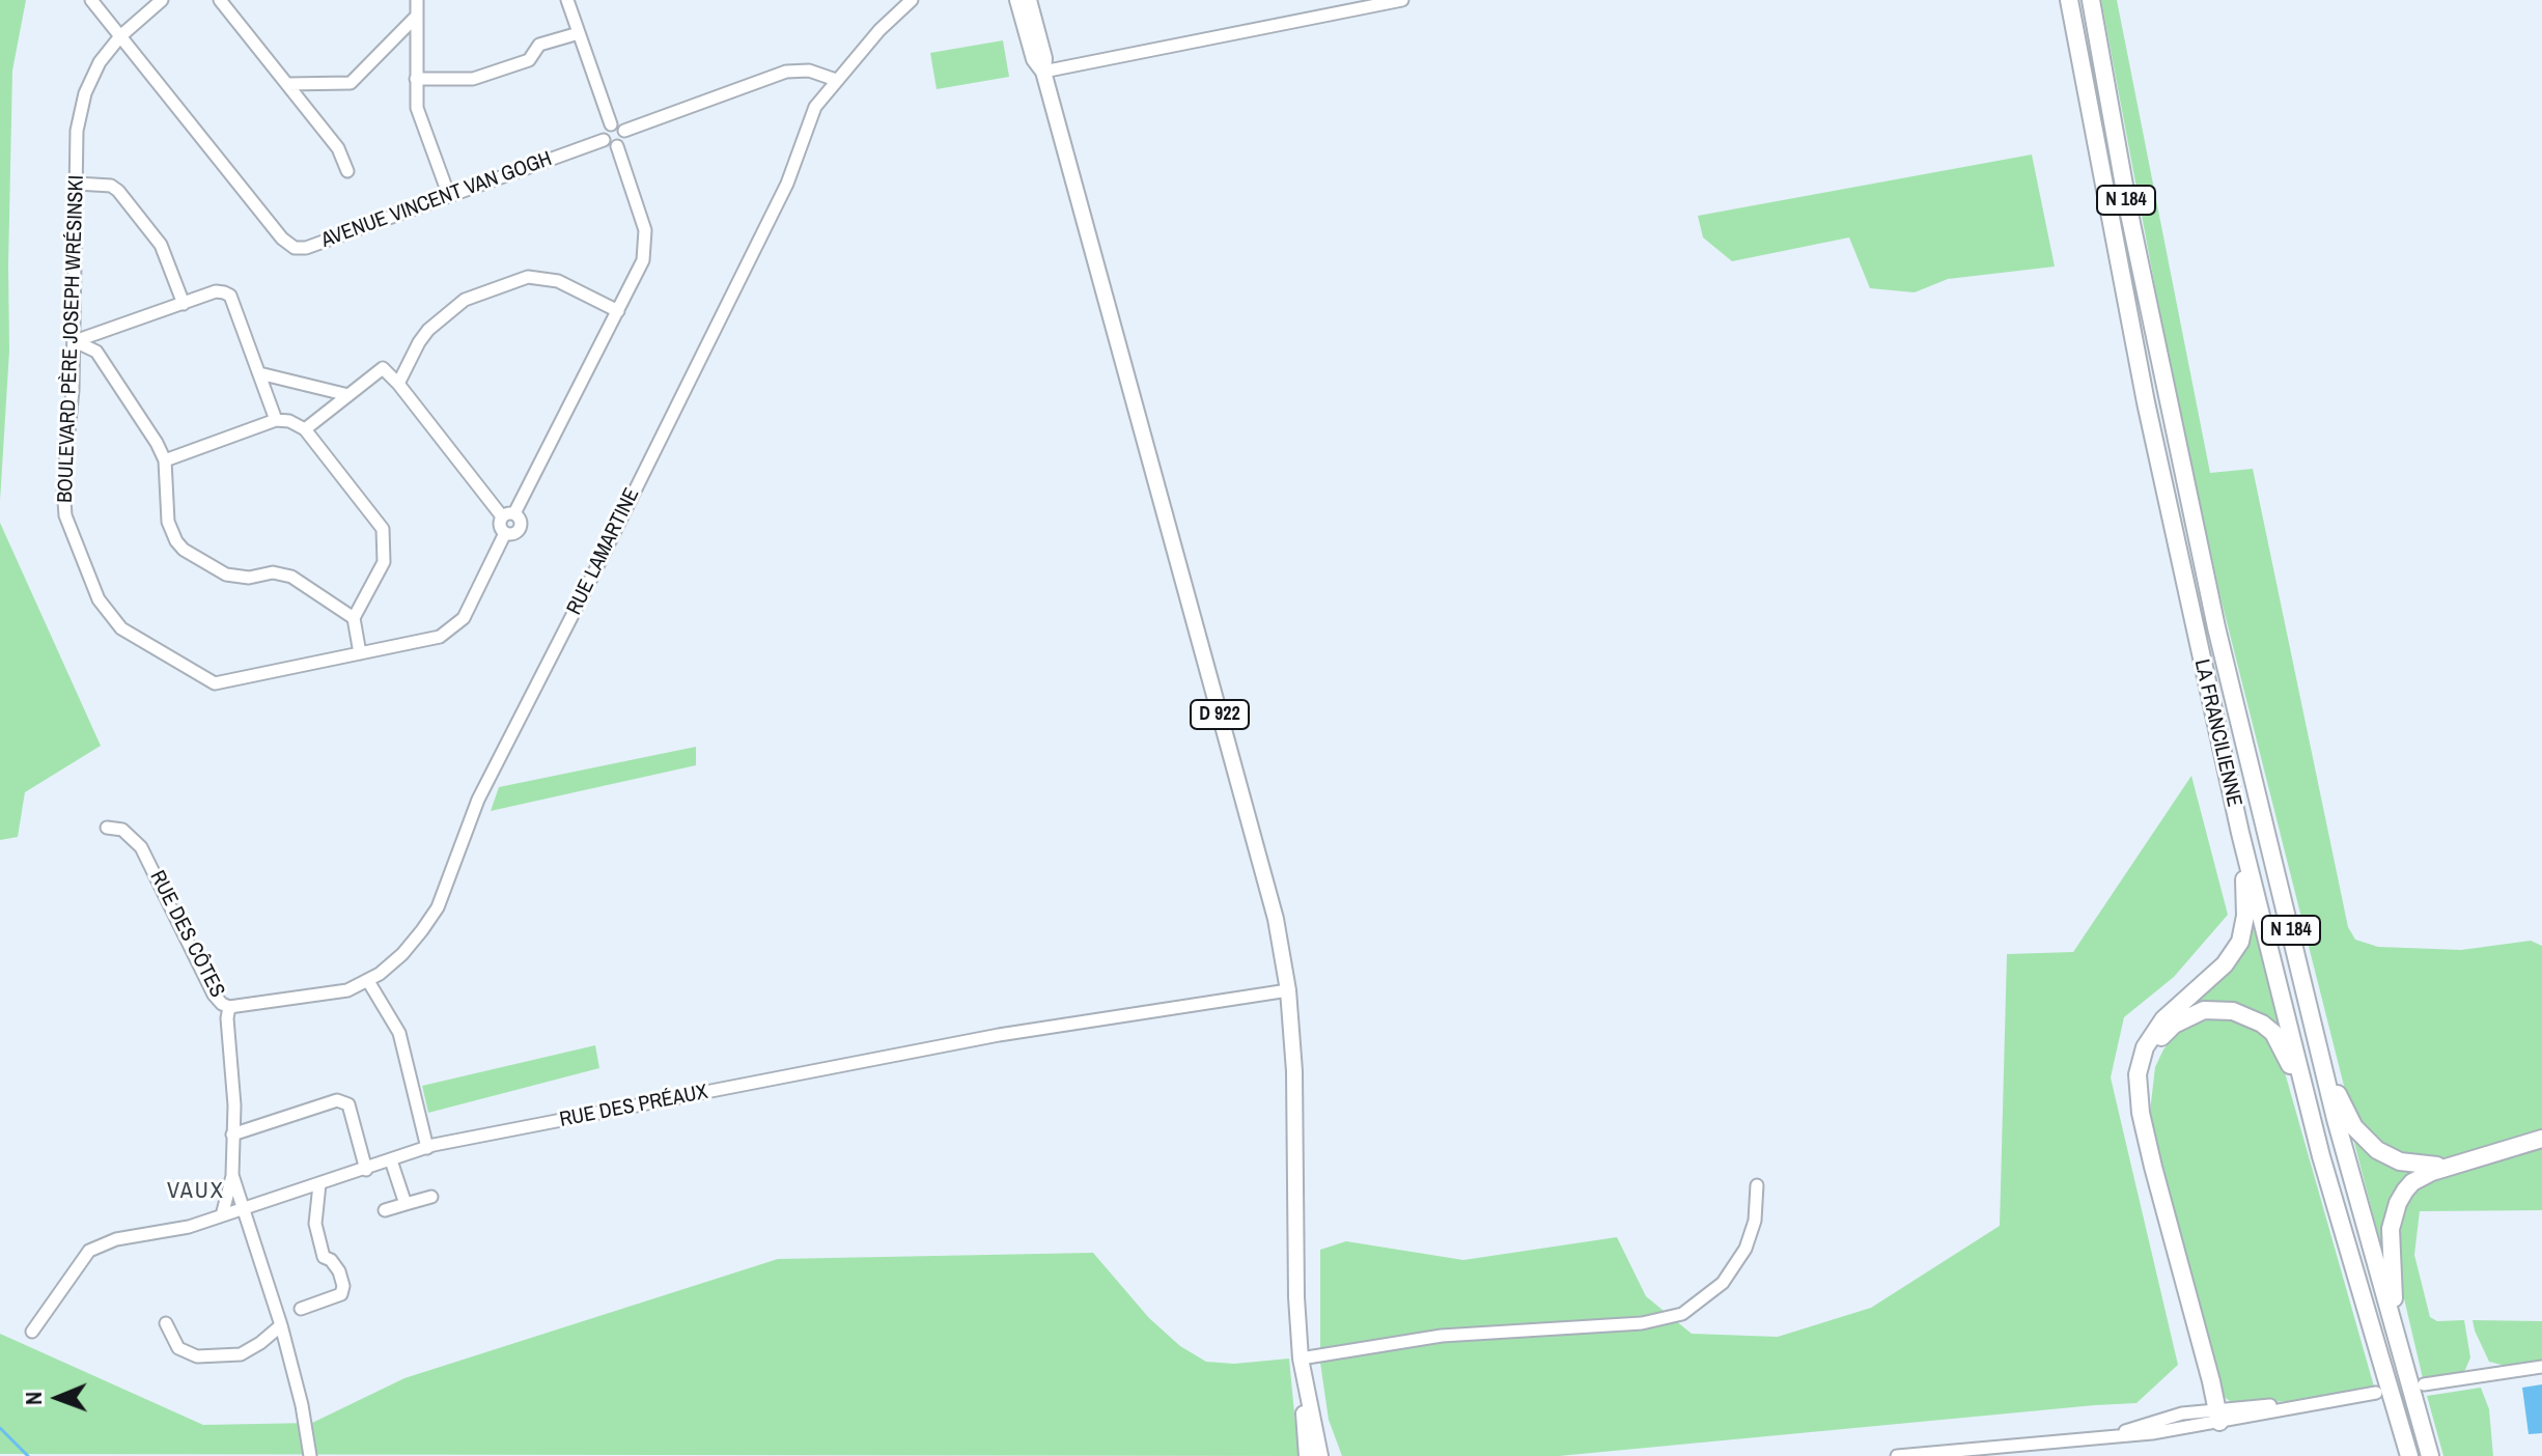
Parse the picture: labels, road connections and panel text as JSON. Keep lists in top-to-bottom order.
{
  "streets": {
    "highway": ["N 184", "LA FRANCILIENNE"],
    "main road": ["D 922"],
    "street": [
      "AVENUE VINCENT VAN GOGH",
      "BOULEVARD PÈRE JOSEPH WRÉSINSKI",
      "RUE LAMARTINE",
      "RUE DES CÔTES",
      "RUE DES PRÉAUX"
    ]
  },
  "crossings": [
    ["AVENUE VINCENT VAN GOGH", "BOULEVARD PÈRE JOSEPH WRÉSINSKI"],
    ["RUE LAMARTINE", "RUE DES CÔTES"],
    ["D 922", "RUE DES PRÉAUX"],
    ["RUE DES CÔTES", "RUE DES PRÉAUX"]
  ],
  "districts": ["VAUX"],
  "north": "left"
}
